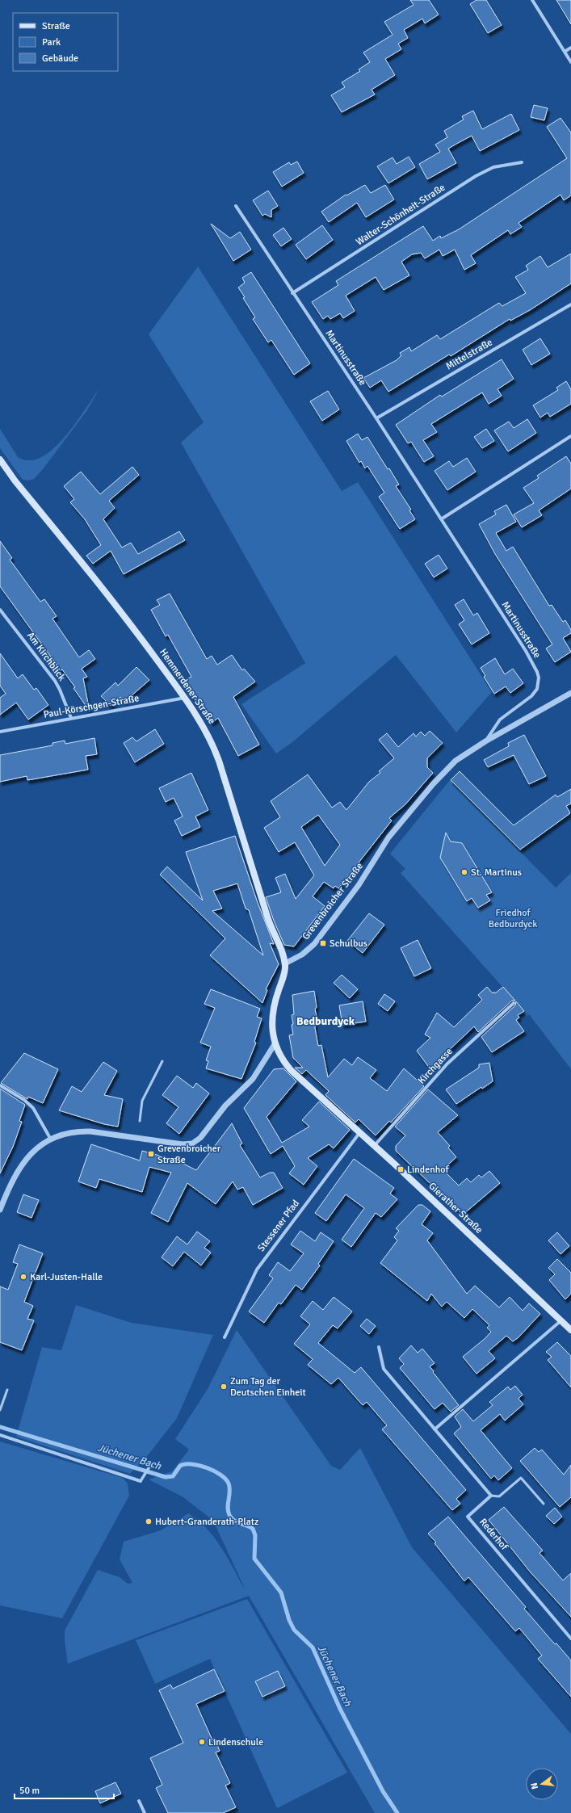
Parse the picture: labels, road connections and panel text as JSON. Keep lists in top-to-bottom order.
{
  "streets": {
    "main road": ["Hemmerdener Straße", "Gierather Straße"],
    "street": [
      "Walter-Schönheit-Straße",
      "Mittelstraße",
      "Martinusstraße",
      "Am Kirchblick",
      "Paul-Körschgen-Straße",
      "Grevenbroicher Straße",
      "Kirchgasse",
      "Stessener Pfad",
      "Rederhof"
    ]
  },
  "crossings": [
    ["Walter-Schönheit-Straße", "Martinusstraße"],
    ["Mittelstraße", "Martinusstraße"],
    ["Martinusstraße", "Grevenbroicher Straße"],
    ["Am Kirchblick", "Paul-Körschgen-Straße"],
    ["Hemmerdener Straße", "Paul-Körschgen-Straße"],
    ["Hemmerdener Straße", "Grevenbroicher Straße"],
    ["Kirchgasse", "Gierather Straße"],
    ["Gierather Straße", "Stessener Pfad"]
  ],
  "districts": ["Bedburdyck"],
  "water": ["Jüchener Bach"],
  "parks": ["Friedhof Bedburdyck"],
  "places": {
    "other": [
      "St. Martinus",
      "Karl-Justen-Halle",
      "Zum Tag der Deutschen Einheit",
      "Hubert-Granderath-Platz",
      "Lindenschule"
    ],
    "transit": ["Schulbus", "Grevenbroicher Straße", "Lindenhof"]
  },
  "legend": ["Straße", "Park", "Gebäude"],
  "scale_bar": "50 m",
  "north": "left"
}
